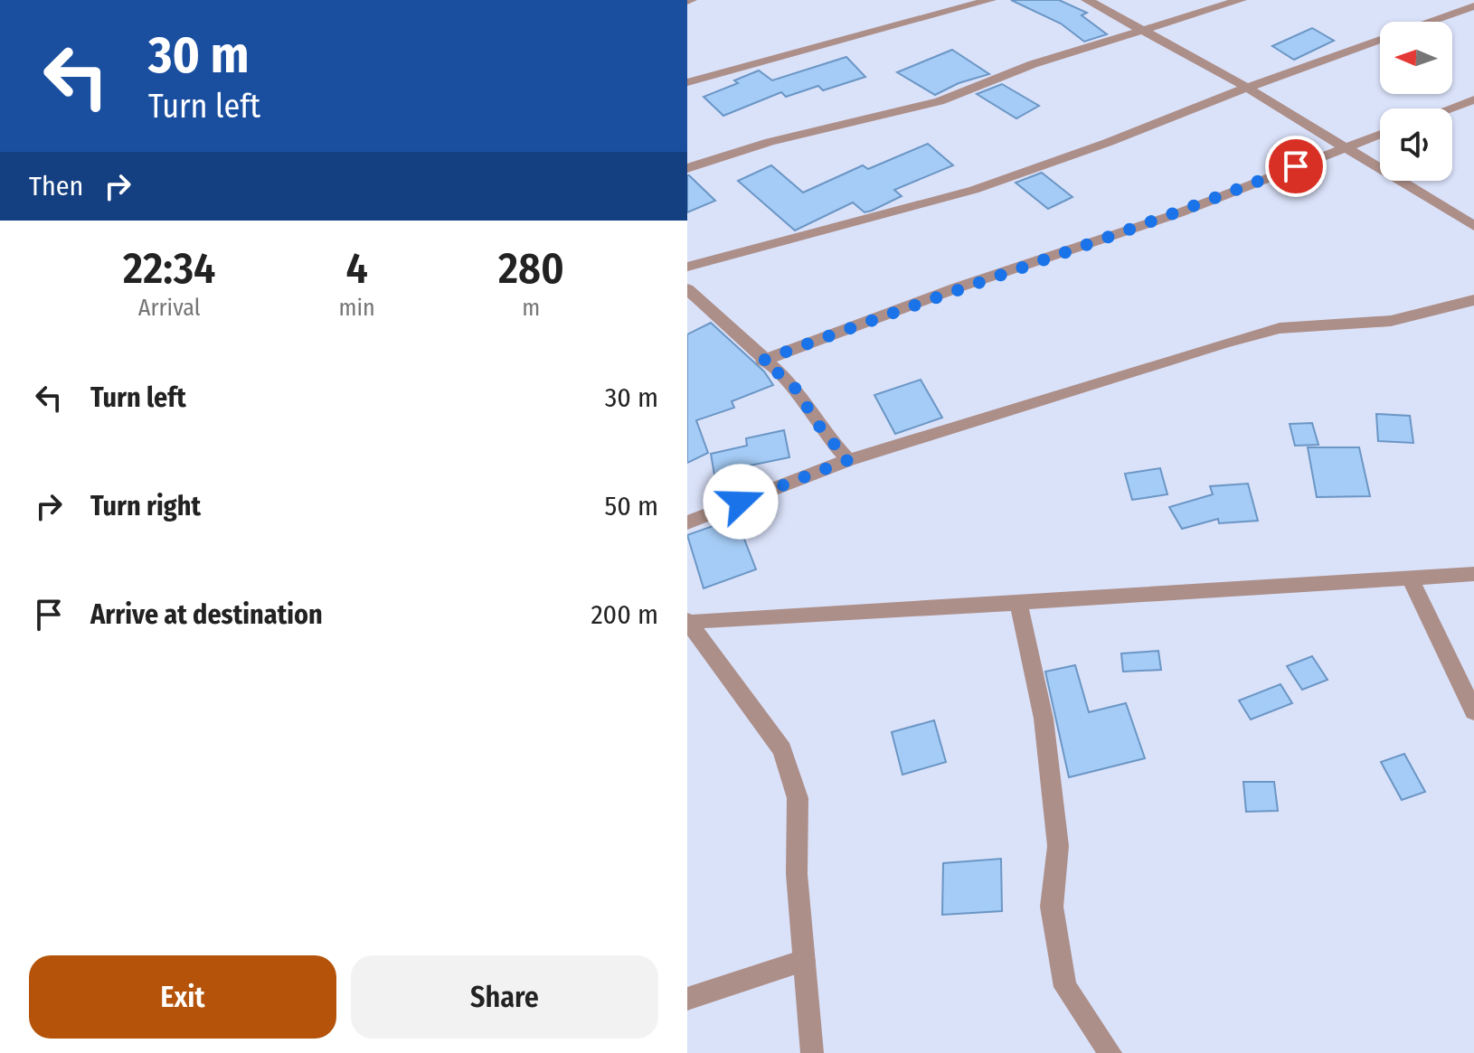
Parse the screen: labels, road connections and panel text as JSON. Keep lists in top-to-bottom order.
{
  "north": "left",
  "page": {
    "turn": ["30 m", "Turn left"],
    "then": "Then",
    "eta": [
      "22:34",
      "Arrival",
      "4",
      "min",
      "280",
      "m"
    ],
    "list": [
      {
        "name": "Turn left",
        "value": "30 m"
      },
      {
        "name": "Turn right",
        "value": "50 m"
      },
      {
        "name": "Arrive at destination",
        "value": "200 m"
      }
    ],
    "buttons": ["Exit", "Share"]
  }
}
